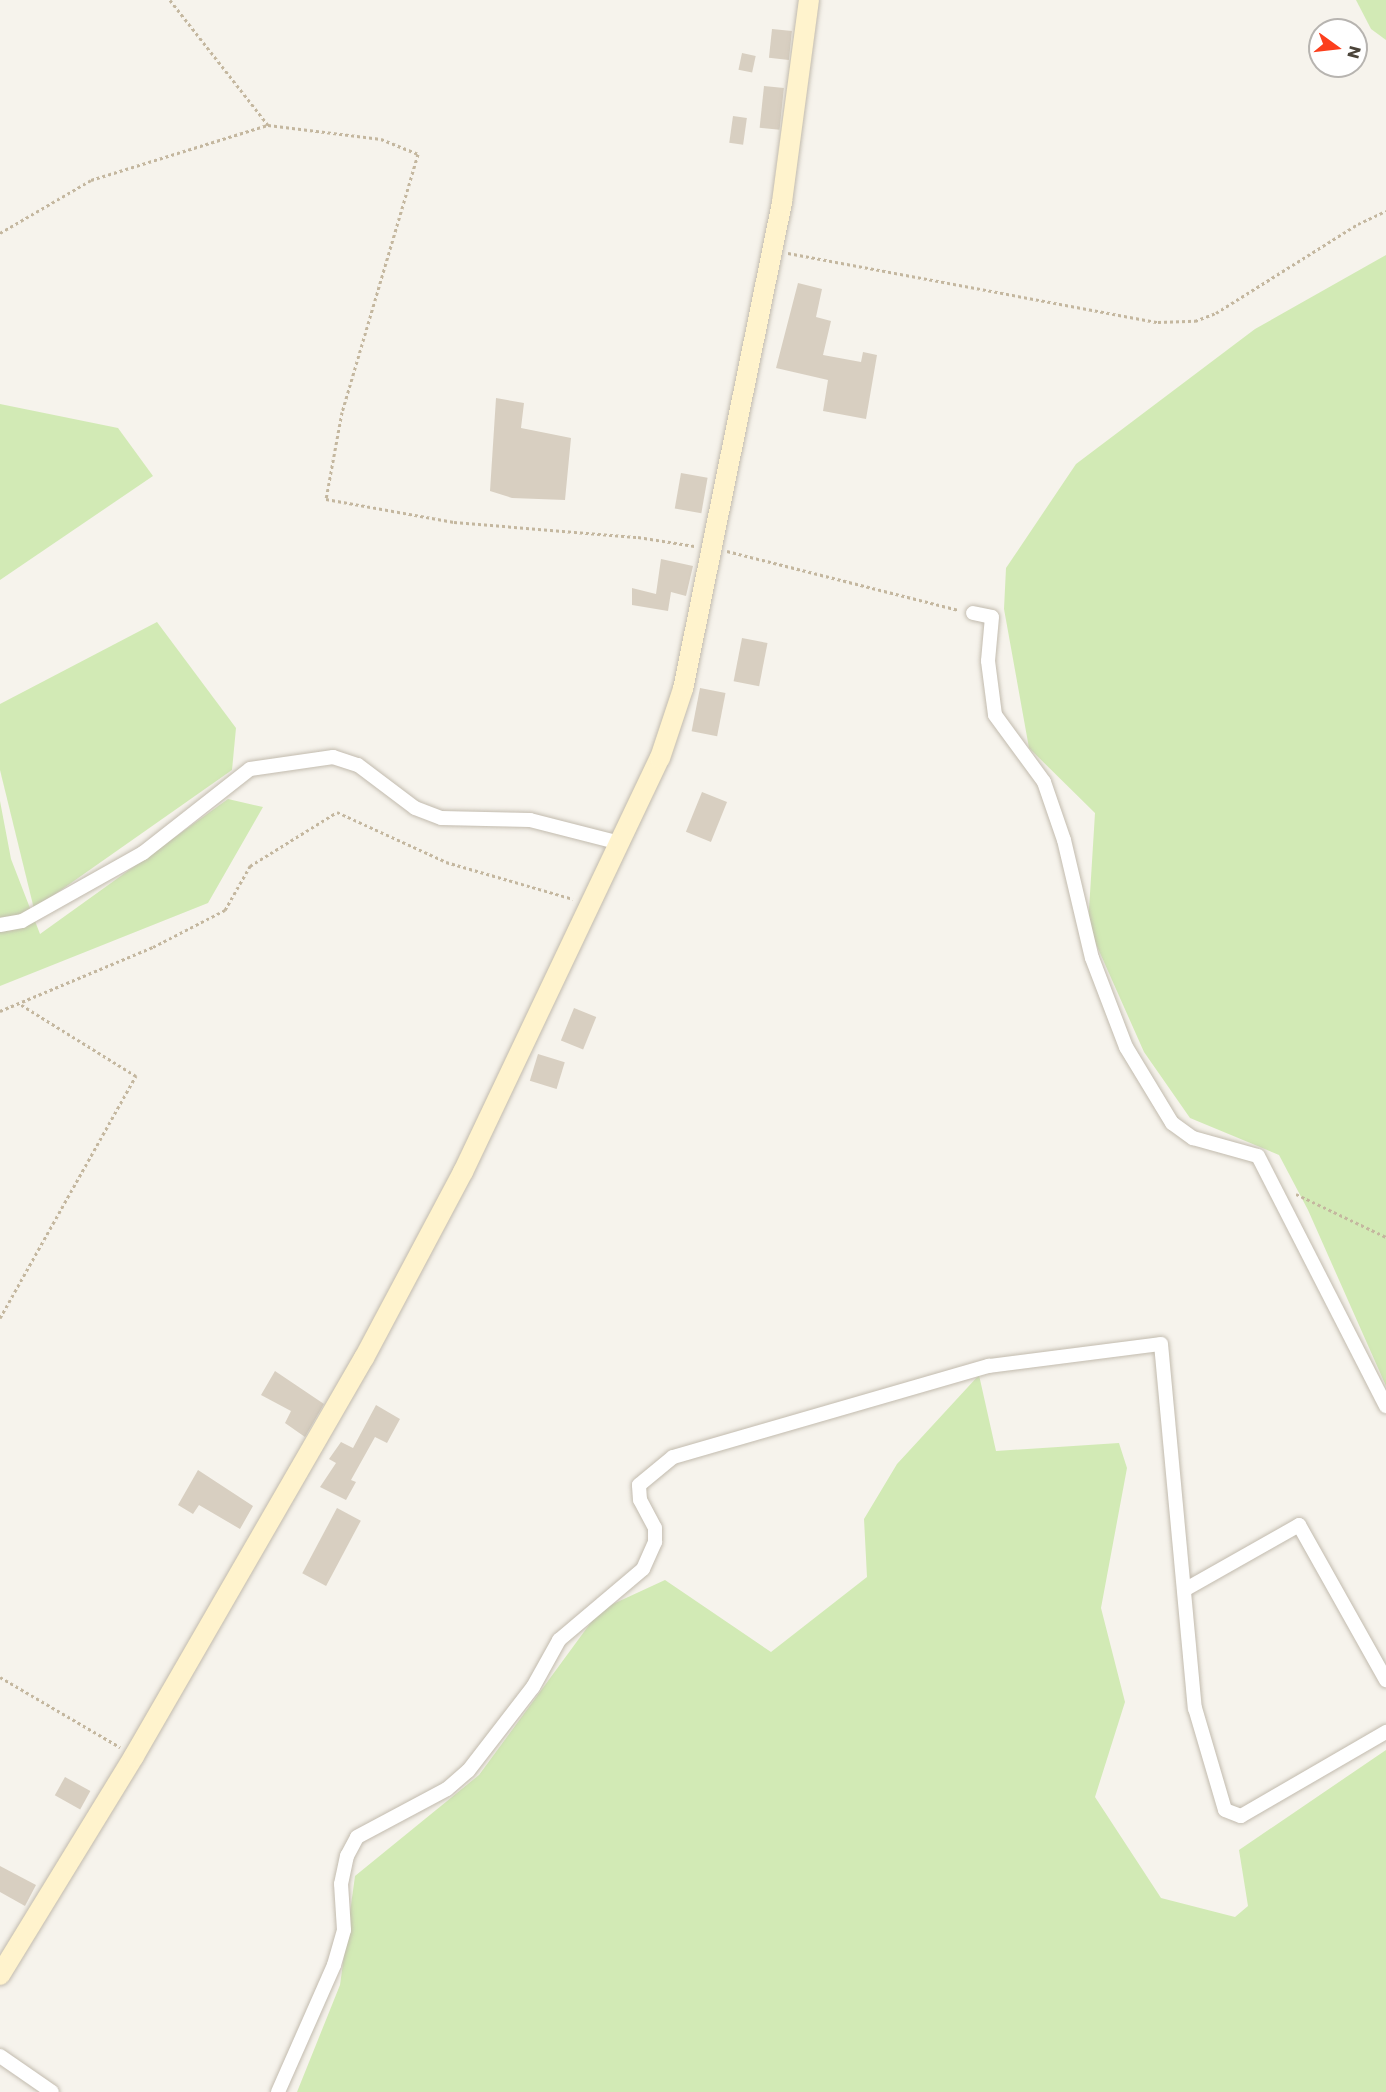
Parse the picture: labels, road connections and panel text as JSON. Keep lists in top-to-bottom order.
{
  "north": "right"
}
